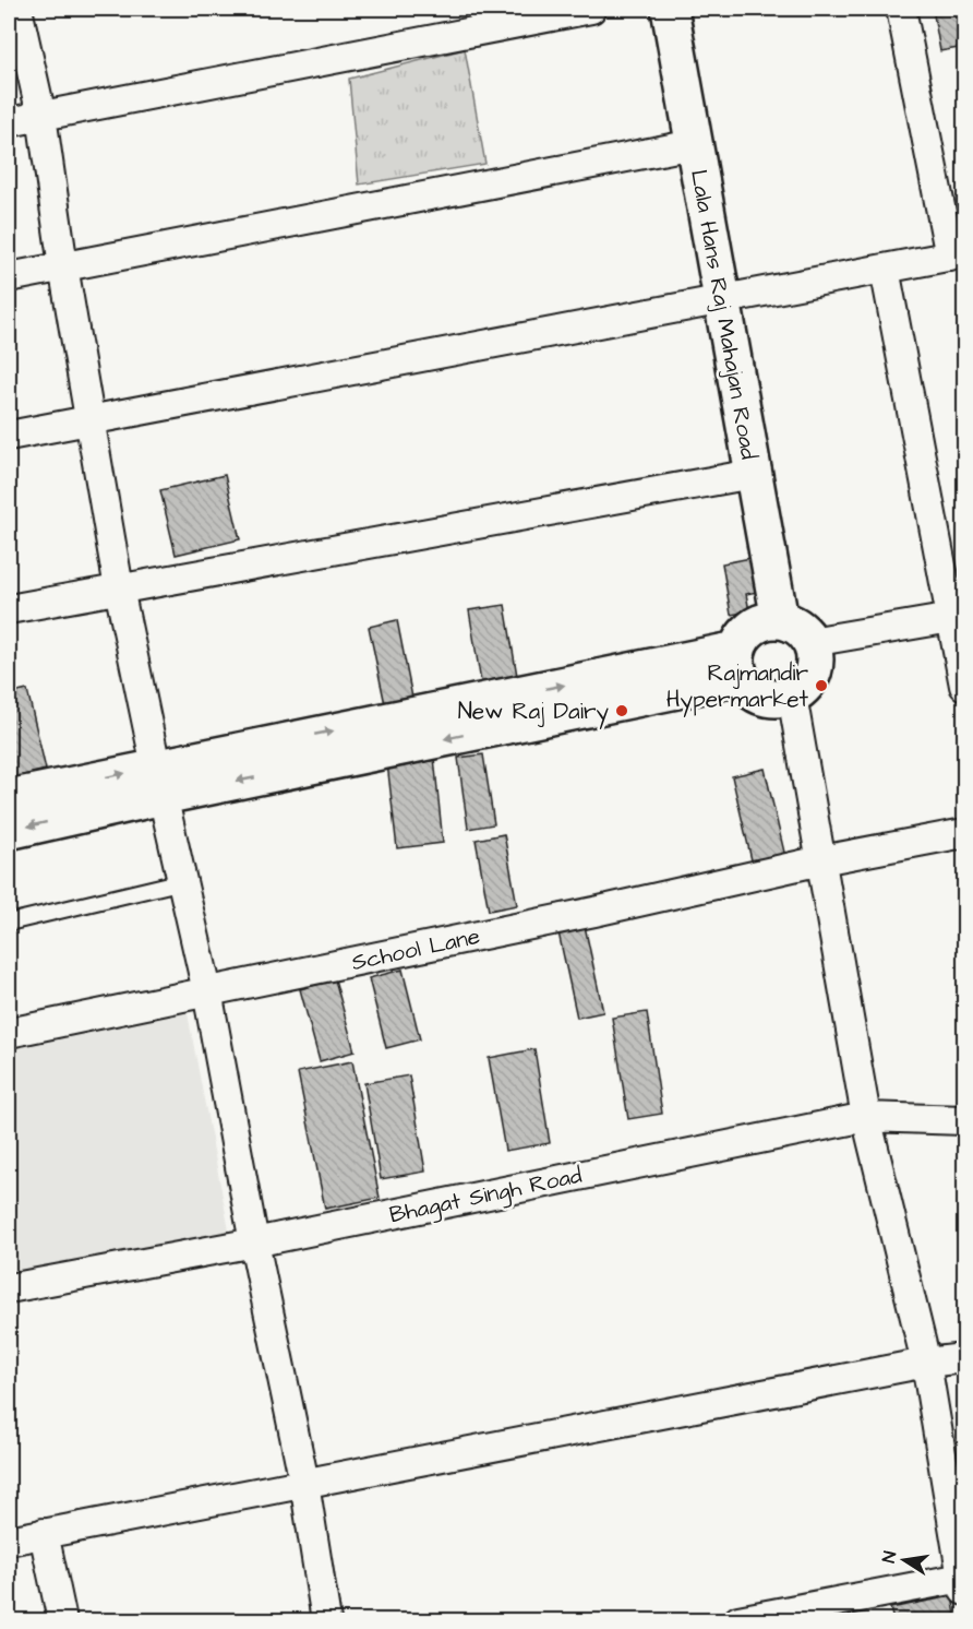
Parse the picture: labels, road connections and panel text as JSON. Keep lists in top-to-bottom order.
{
  "streets": {
    "street": ["Lala Hans Raj Mahajan Road", "School Lane", "Bhagat Singh Road"]
  },
  "places": ["Rajmandir Hypermarket", "New Raj Dairy"],
  "north": "left"
}
